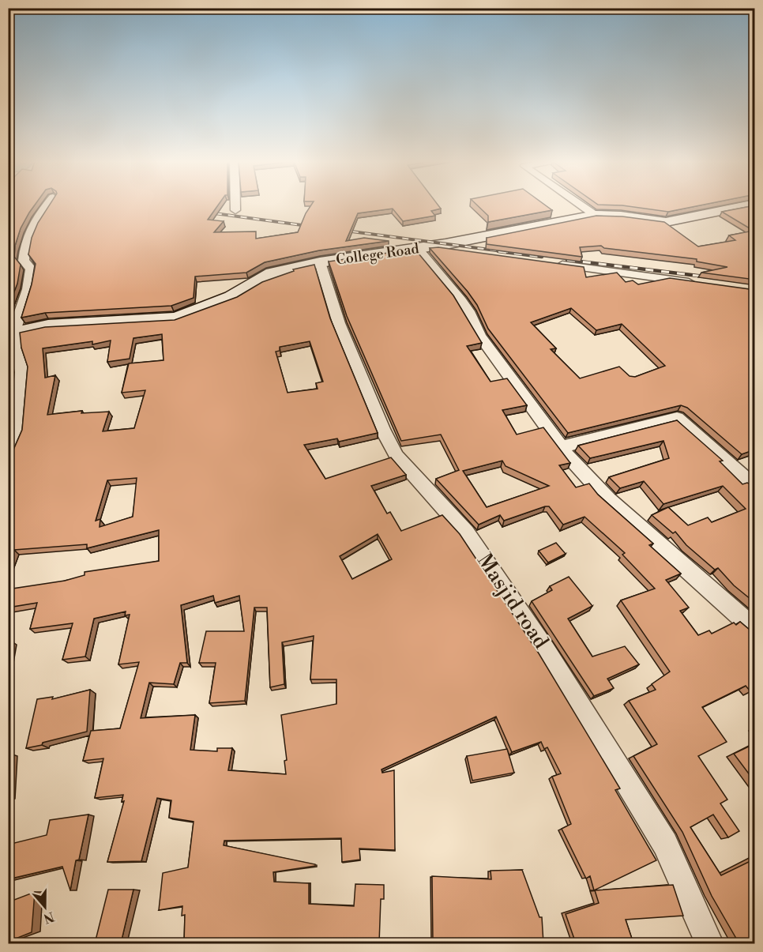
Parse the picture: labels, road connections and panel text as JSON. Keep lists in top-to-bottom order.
{
  "streets": {
    "street": ["College Road", "Masjid road"]
  },
  "crossings": [
    ["College Road", "Masjid road"]
  ],
  "north": "bottom"
}
